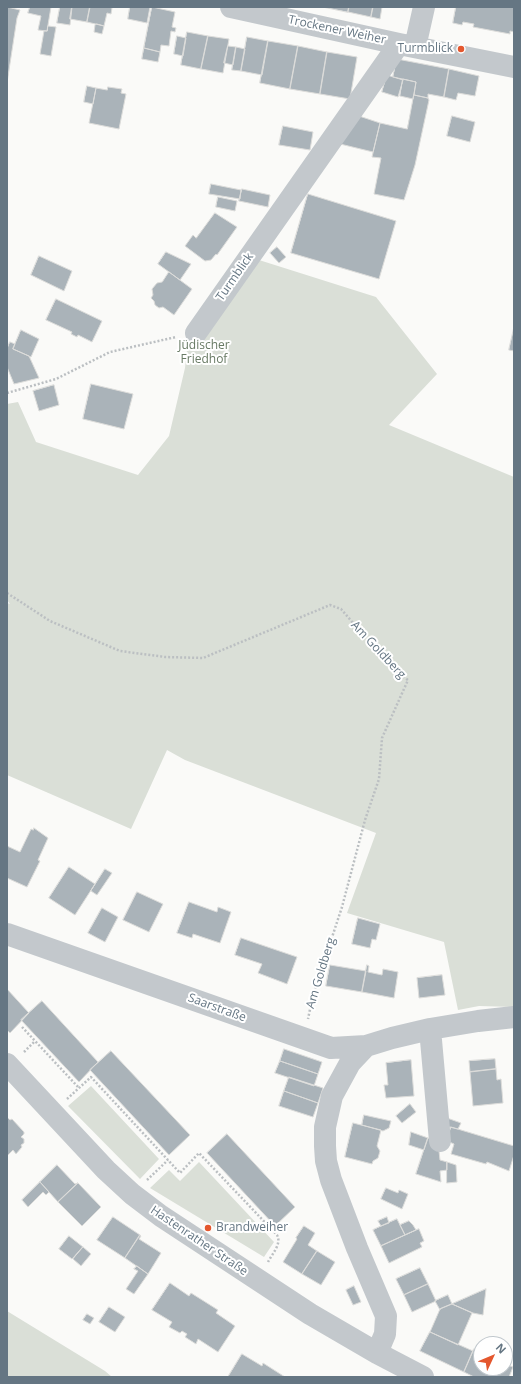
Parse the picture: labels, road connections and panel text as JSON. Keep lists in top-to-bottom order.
{
  "streets": {
    "street": [
      "Trockener Weiher",
      "Turmblick",
      "Saarstraße",
      "Hastenrather Straße"
    ],
    "path": ["Am Goldberg"]
  },
  "crossings": [
    ["Trockener Weiher", "Turmblick"],
    ["Am Goldberg", "Saarstraße"]
  ],
  "parks": ["Jüdischer Friedhof"],
  "places": ["Turmblick", "Brandweiher"],
  "north": "top right"
}
